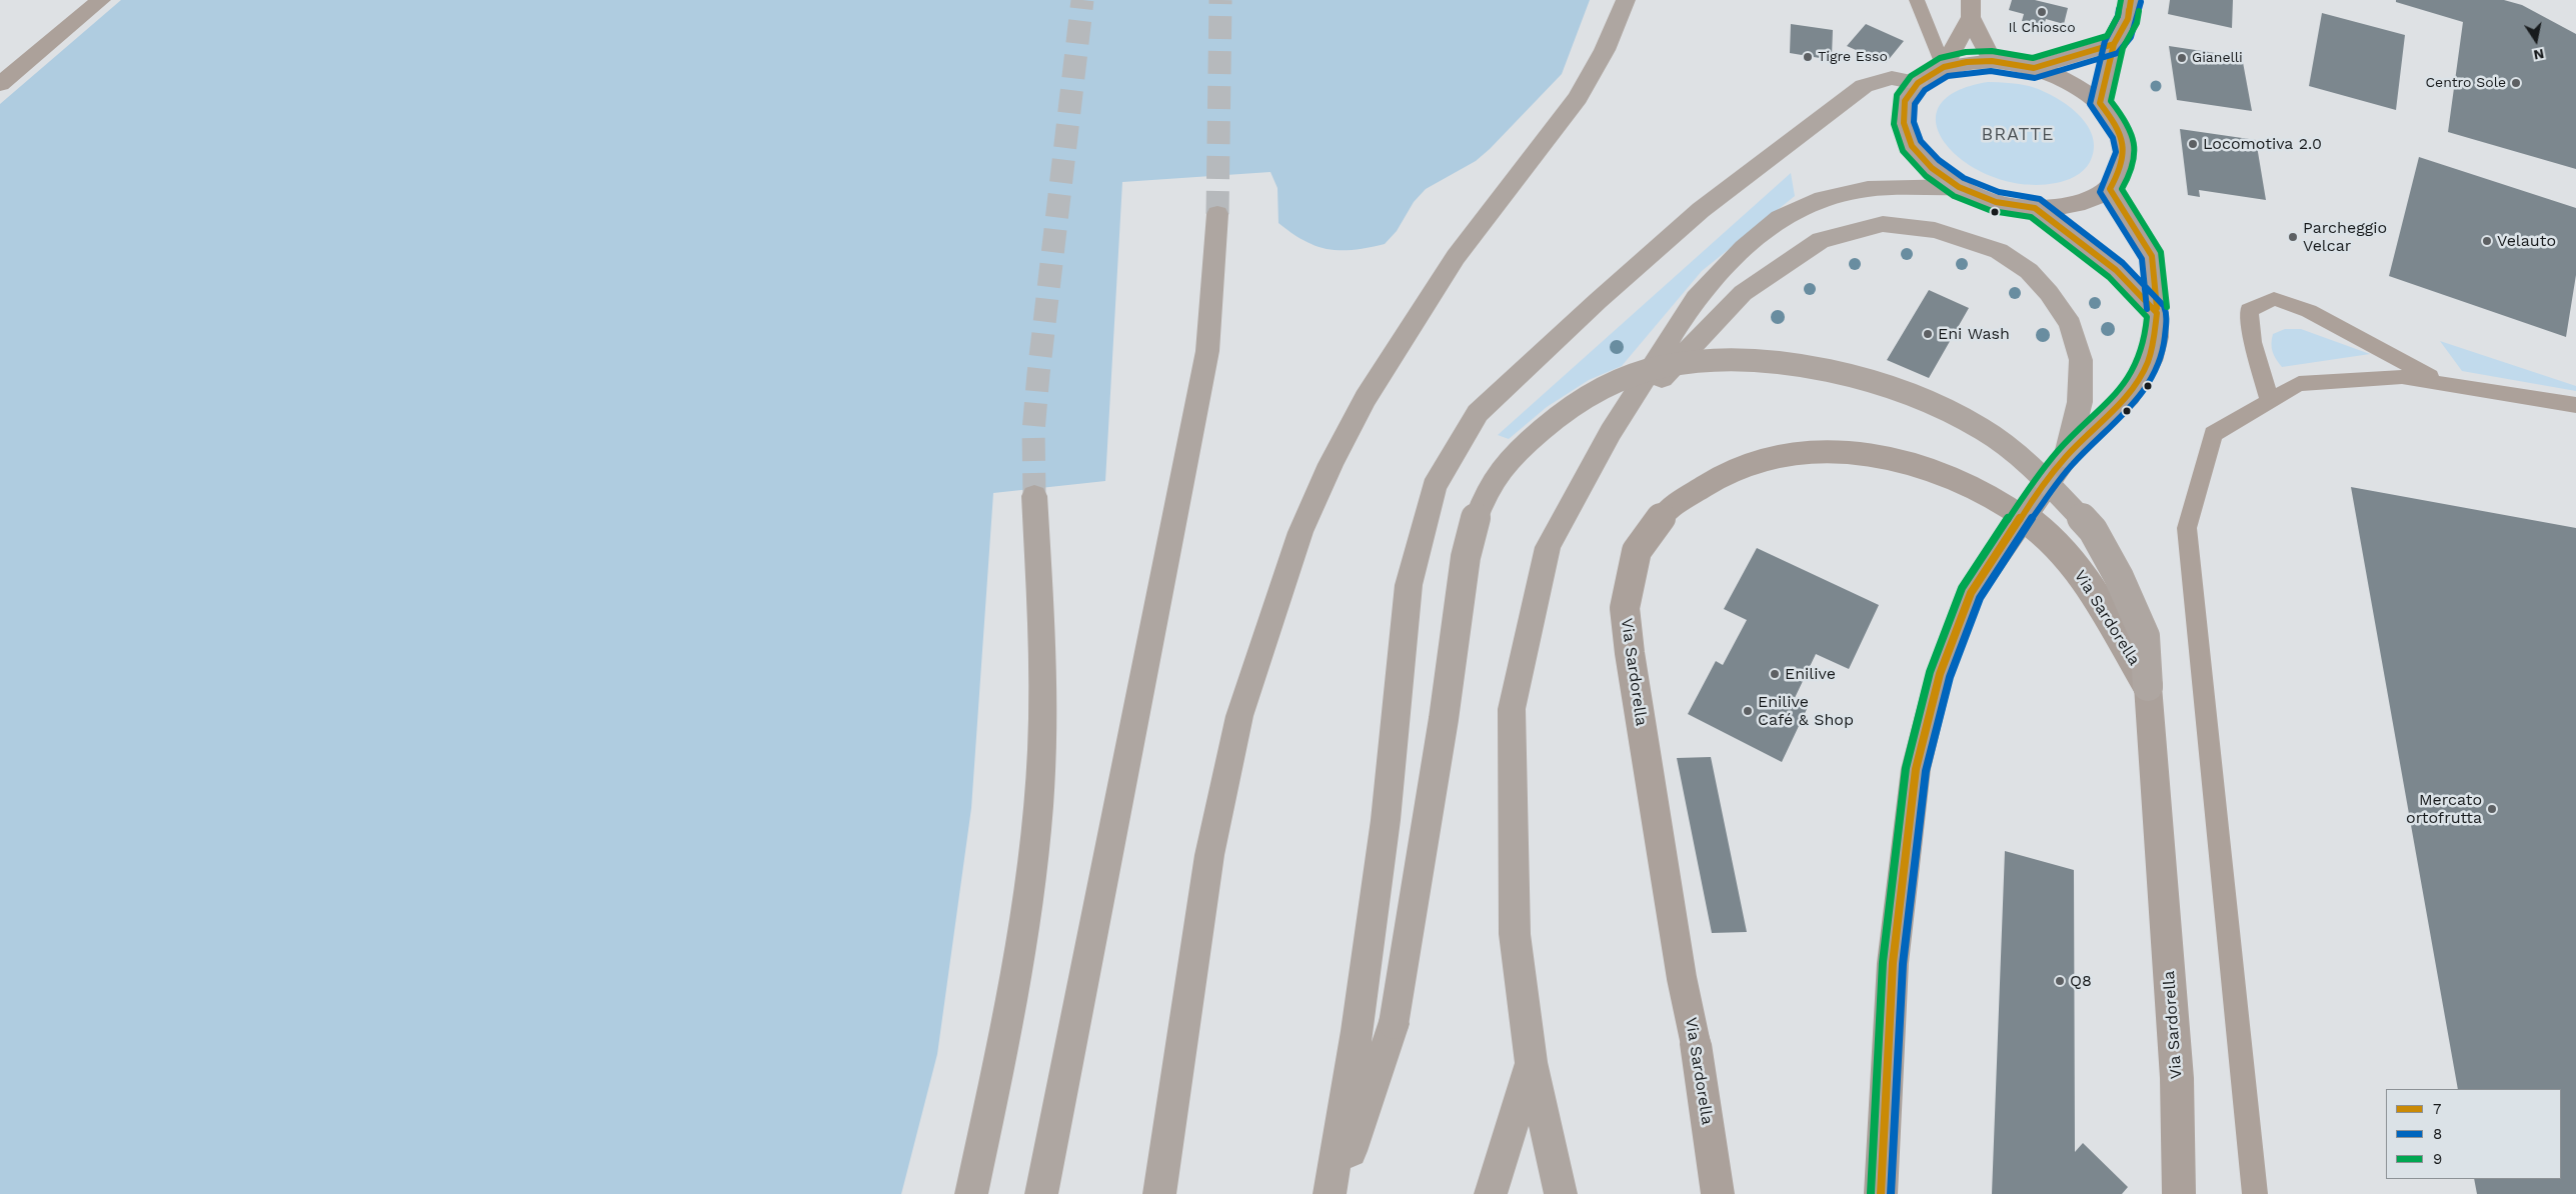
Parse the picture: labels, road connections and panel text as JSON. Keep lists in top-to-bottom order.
{
  "streets": {
    "main road": ["Via Sardorella"]
  },
  "districts": ["BRATTE"],
  "places": [
    "Il Chiosco",
    "Tigre Esso",
    "Gianelli",
    "Centro Sole",
    "Locomotiva 2.0",
    "Parcheggio Velcar",
    "Velauto",
    "Eni Wash",
    "Enilive",
    "Enilive Café & Shop",
    "Mercato ortofrutta",
    "Q8"
  ],
  "lines": ["transit line 7", "transit line 9", "transit line 8"],
  "legend": ["7", "8", "9"],
  "north": "bottom"
}
